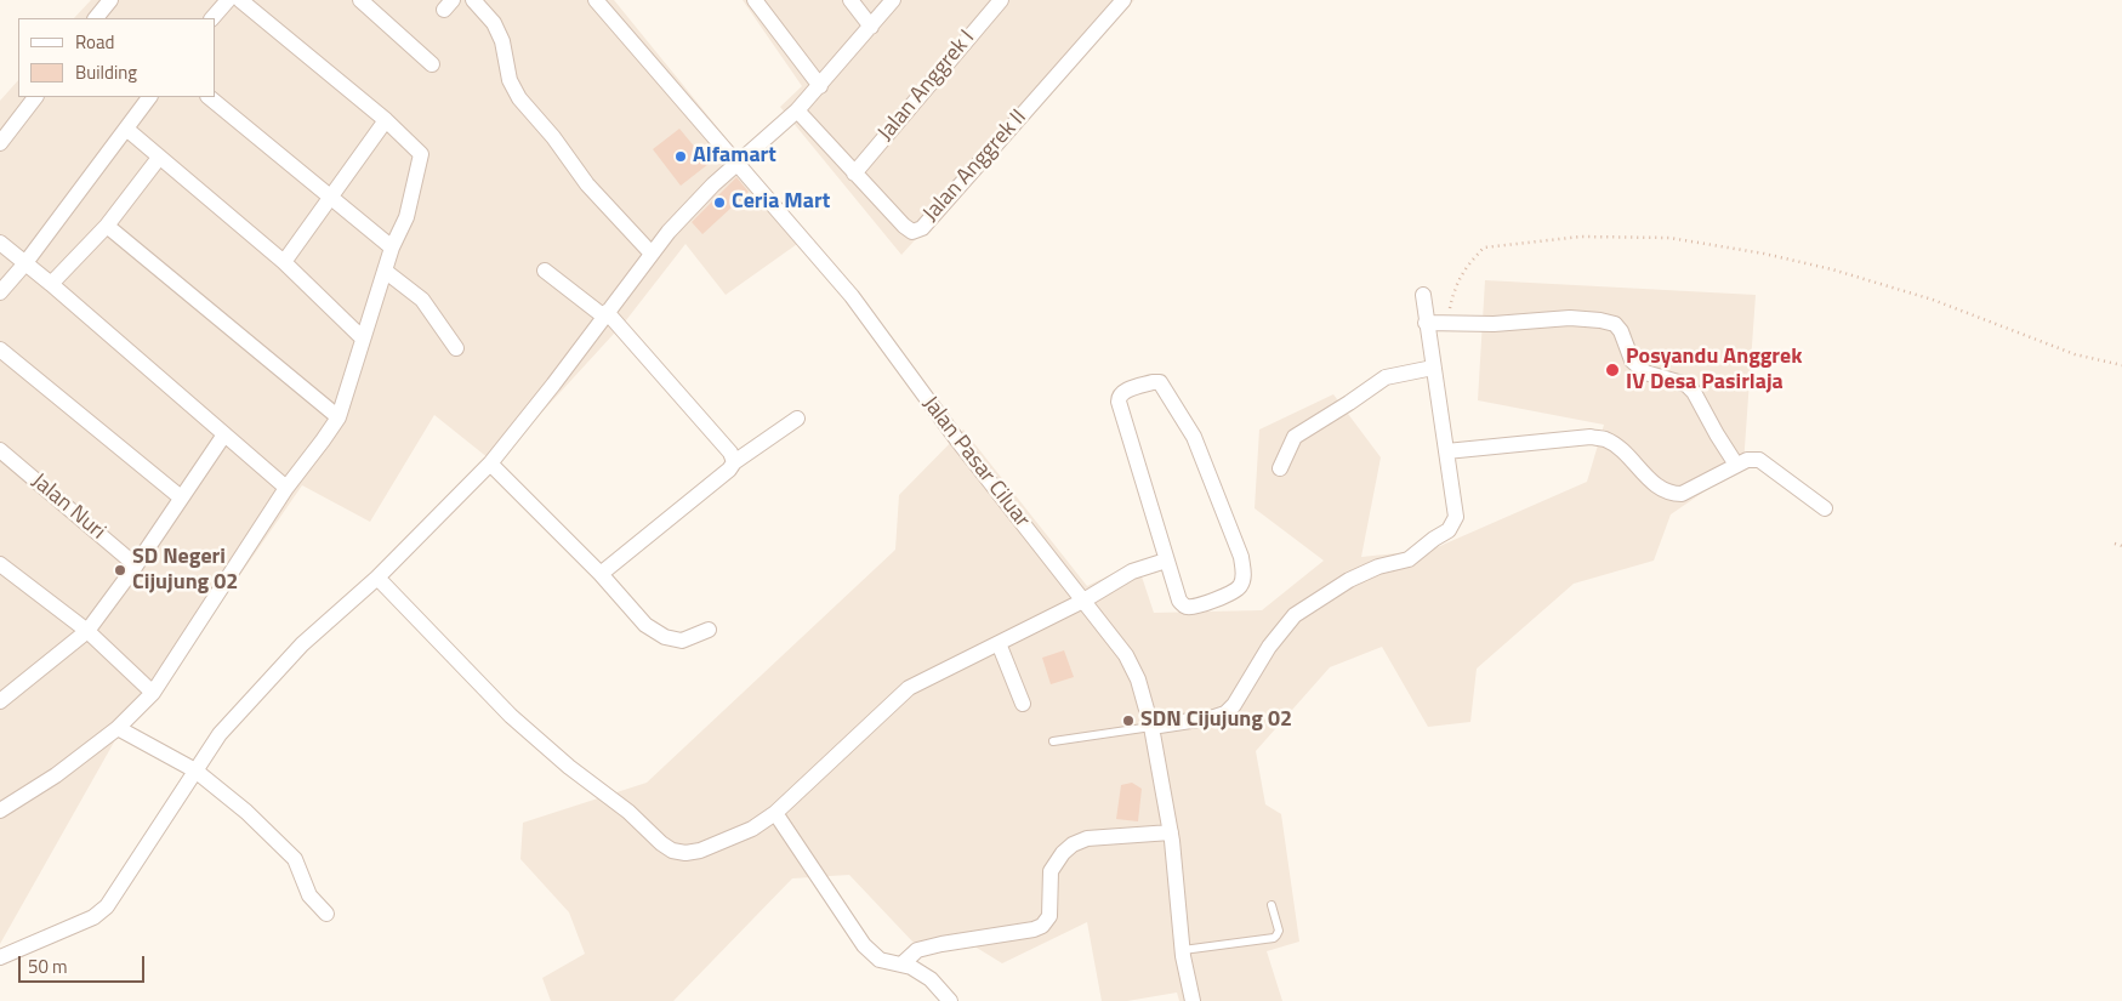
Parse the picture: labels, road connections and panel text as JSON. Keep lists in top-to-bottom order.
{
  "streets": {
    "street": [
      "Jalan Anggrek I",
      "Jalan Anggrek II",
      "Jalan Pasar Ciluar",
      "Jalan Nuri"
    ]
  },
  "crossings": [
    ["Jalan Anggrek I", "Jalan Anggrek II"]
  ],
  "places": [
    "Alfamart",
    "Ceria Mart",
    "Posyandu Anggrek IV Desa Pasirlaja",
    "SD Negeri Cijujung 02",
    "SDN Cijujung 02"
  ],
  "legend": ["Road", "Building"],
  "scale_bar": "50 m"
}
